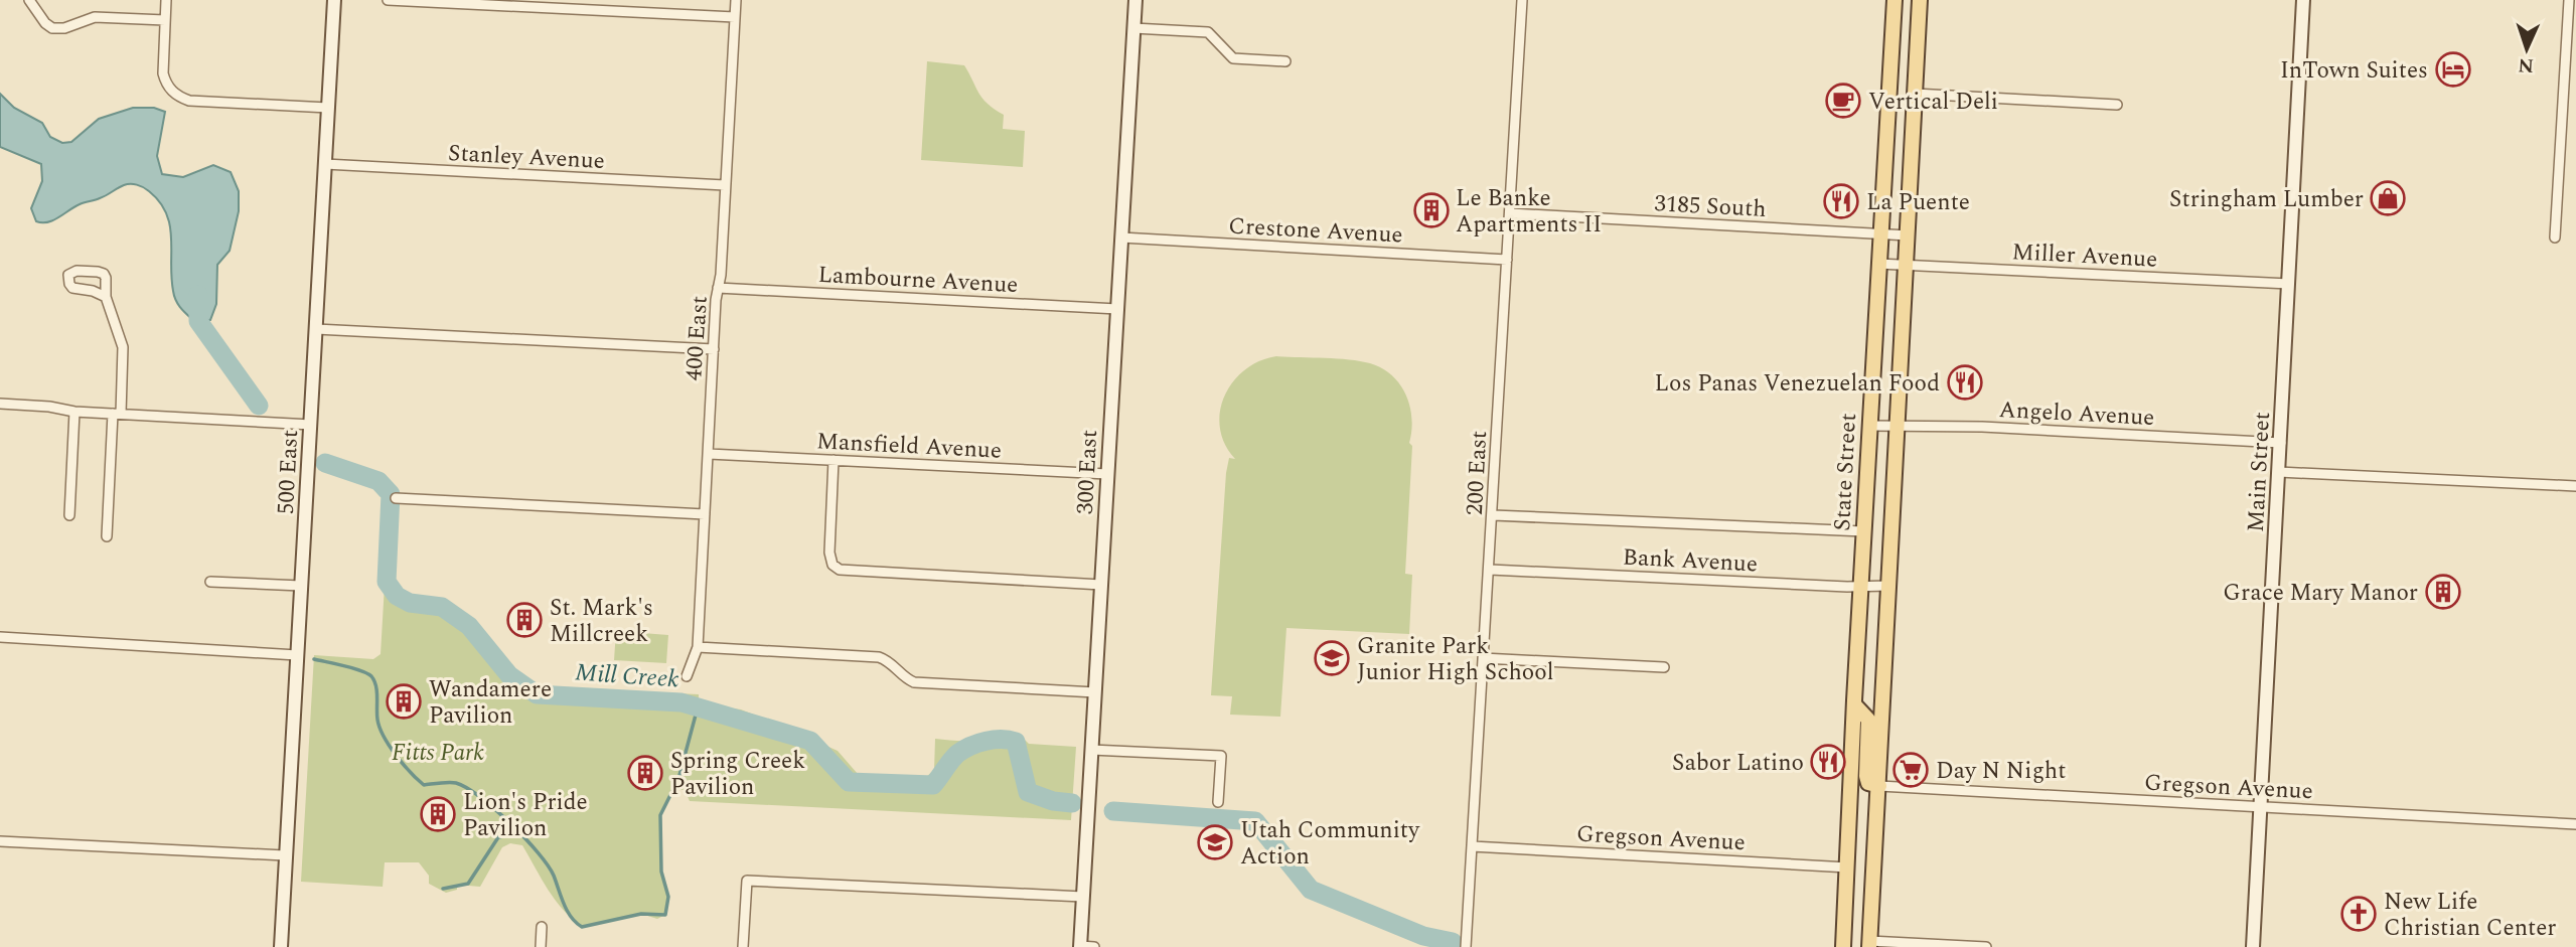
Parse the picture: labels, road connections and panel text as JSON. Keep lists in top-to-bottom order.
{
  "streets": {
    "main road": ["State Street"],
    "street": [
      "Stanley Avenue",
      "3185 South",
      "Crestone Avenue",
      "Miller Avenue",
      "Lambourne Avenue",
      "400 East",
      "Angelo Avenue",
      "Mansfield Avenue",
      "500 East",
      "300 East",
      "Main Street",
      "200 East",
      "Bank Avenue",
      "Gregson Avenue"
    ]
  },
  "crossings": [
    ["Stanley Avenue", "400 East"],
    ["Stanley Avenue", "500 East"],
    ["3185 South", "State Street"],
    ["3185 South", "200 East"],
    ["Crestone Avenue", "300 East"],
    ["Crestone Avenue", "200 East"],
    ["Miller Avenue", "State Street"],
    ["Miller Avenue", "Main Street"],
    ["Lambourne Avenue", "400 East"],
    ["Lambourne Avenue", "300 East"],
    ["400 East", "Mansfield Avenue"],
    ["Angelo Avenue", "State Street"],
    ["Angelo Avenue", "Main Street"],
    ["Mansfield Avenue", "300 East"],
    ["State Street", "Bank Avenue"],
    ["State Street", "Gregson Avenue"],
    ["Main Street", "Gregson Avenue"],
    ["200 East", "Bank Avenue"],
    ["200 East", "Gregson Avenue"]
  ],
  "water": ["Mill Creek"],
  "parks": ["Fitts Park"],
  "places": {
    "hotel": ["InTown Suites"],
    "cafe": ["Vertical Deli"],
    "shop": ["Stringham Lumber"],
    "restaurant": ["La Puente", "Los Panas Venezuelan Food", "Sabor Latino"],
    "building": [
      "Le Banke Apartments II",
      "Grace Mary Manor",
      "St. Mark's Millcreek",
      "Wandamere Pavilion",
      "Spring Creek Pavilion",
      "Lion's Pride Pavilion"
    ],
    "school or university": ["Granite Park Junior High School", "Utah Community Action"],
    "supermarket": ["Day N Night"],
    "church": ["New Life Christian Center"]
  },
  "north": "bottom"
}
